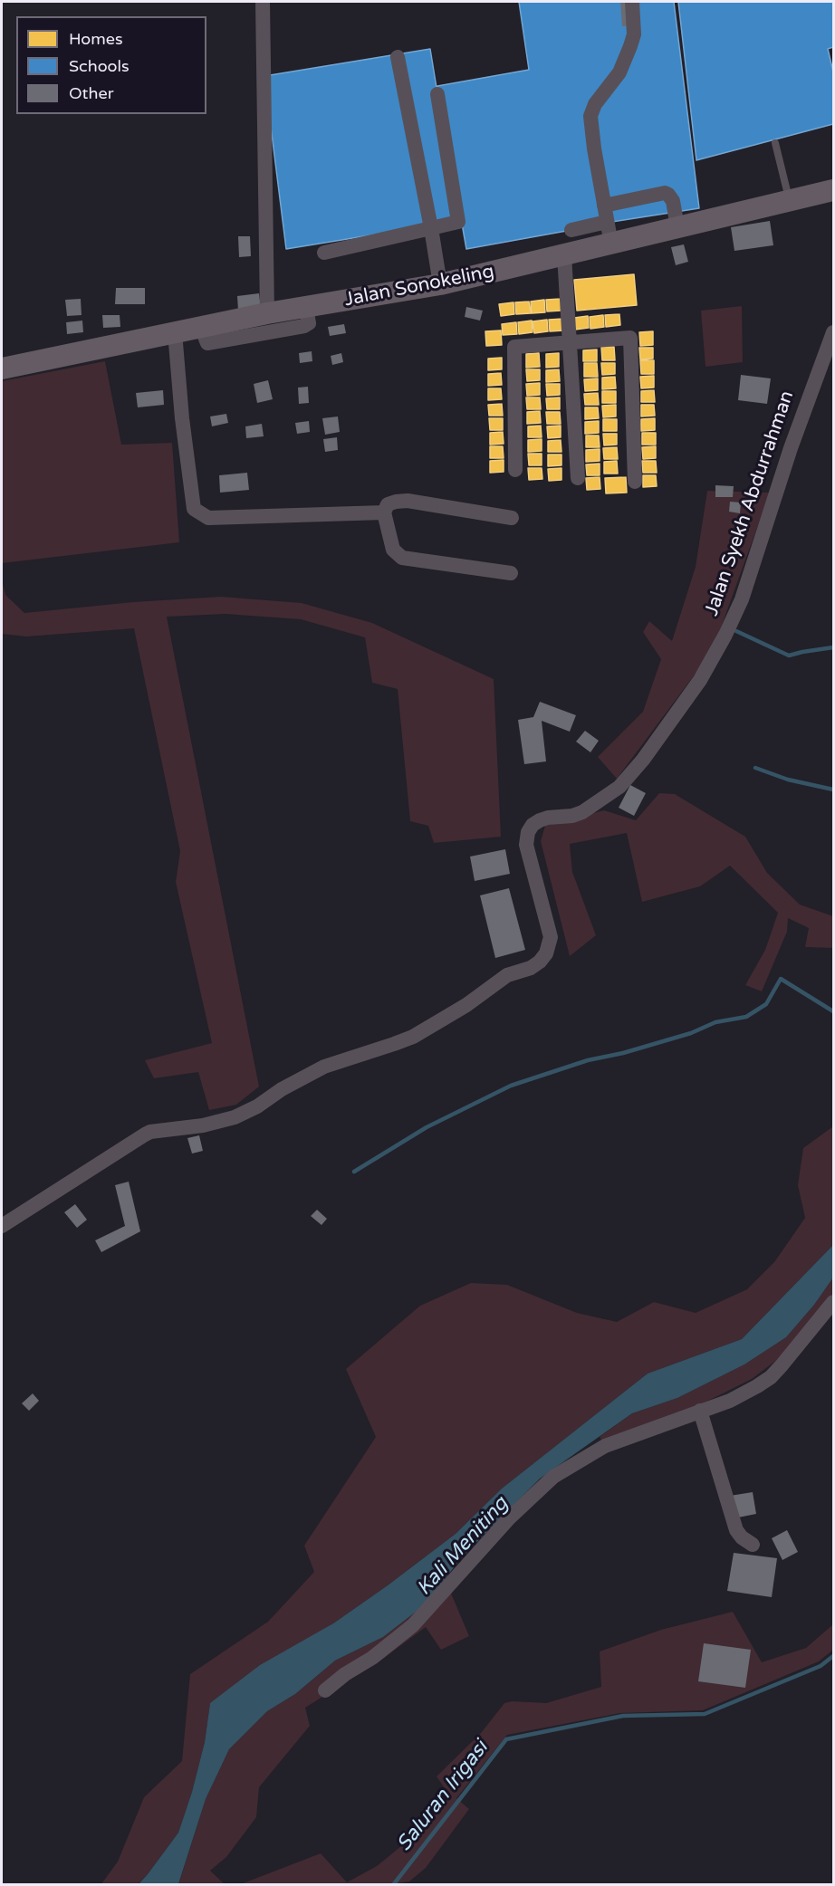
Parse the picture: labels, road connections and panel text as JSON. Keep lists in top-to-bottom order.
{
  "streets": {
    "street": ["Jalan Sonokeling", "Jalan Syekh Abdurrahman"]
  },
  "water": ["Kali Meniting", "Saluran Irigasi"],
  "legend": ["Homes", "Schools", "Other"]
}
